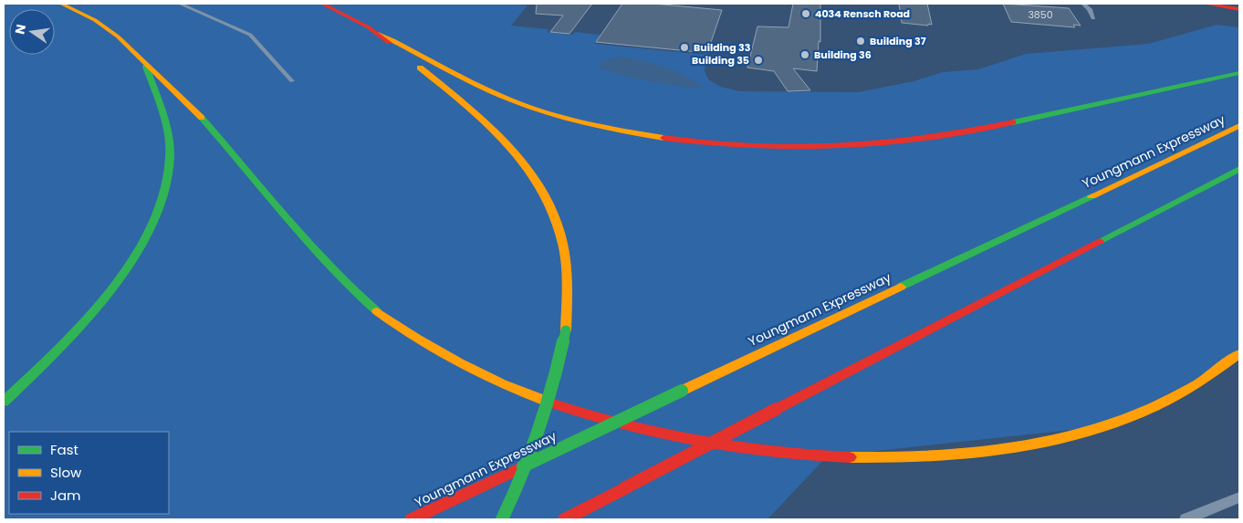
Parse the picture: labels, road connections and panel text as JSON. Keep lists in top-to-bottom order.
{
  "streets": {
    "main road": ["Youngmann Expressway"]
  },
  "places": [
    "4034 Rensch Road",
    "Building 37",
    "Building 33",
    "Building 36",
    "Building 35"
  ],
  "house_numbers": ["3850"],
  "legend": ["Fast", "Slow", "Jam"],
  "north": "left"
}
